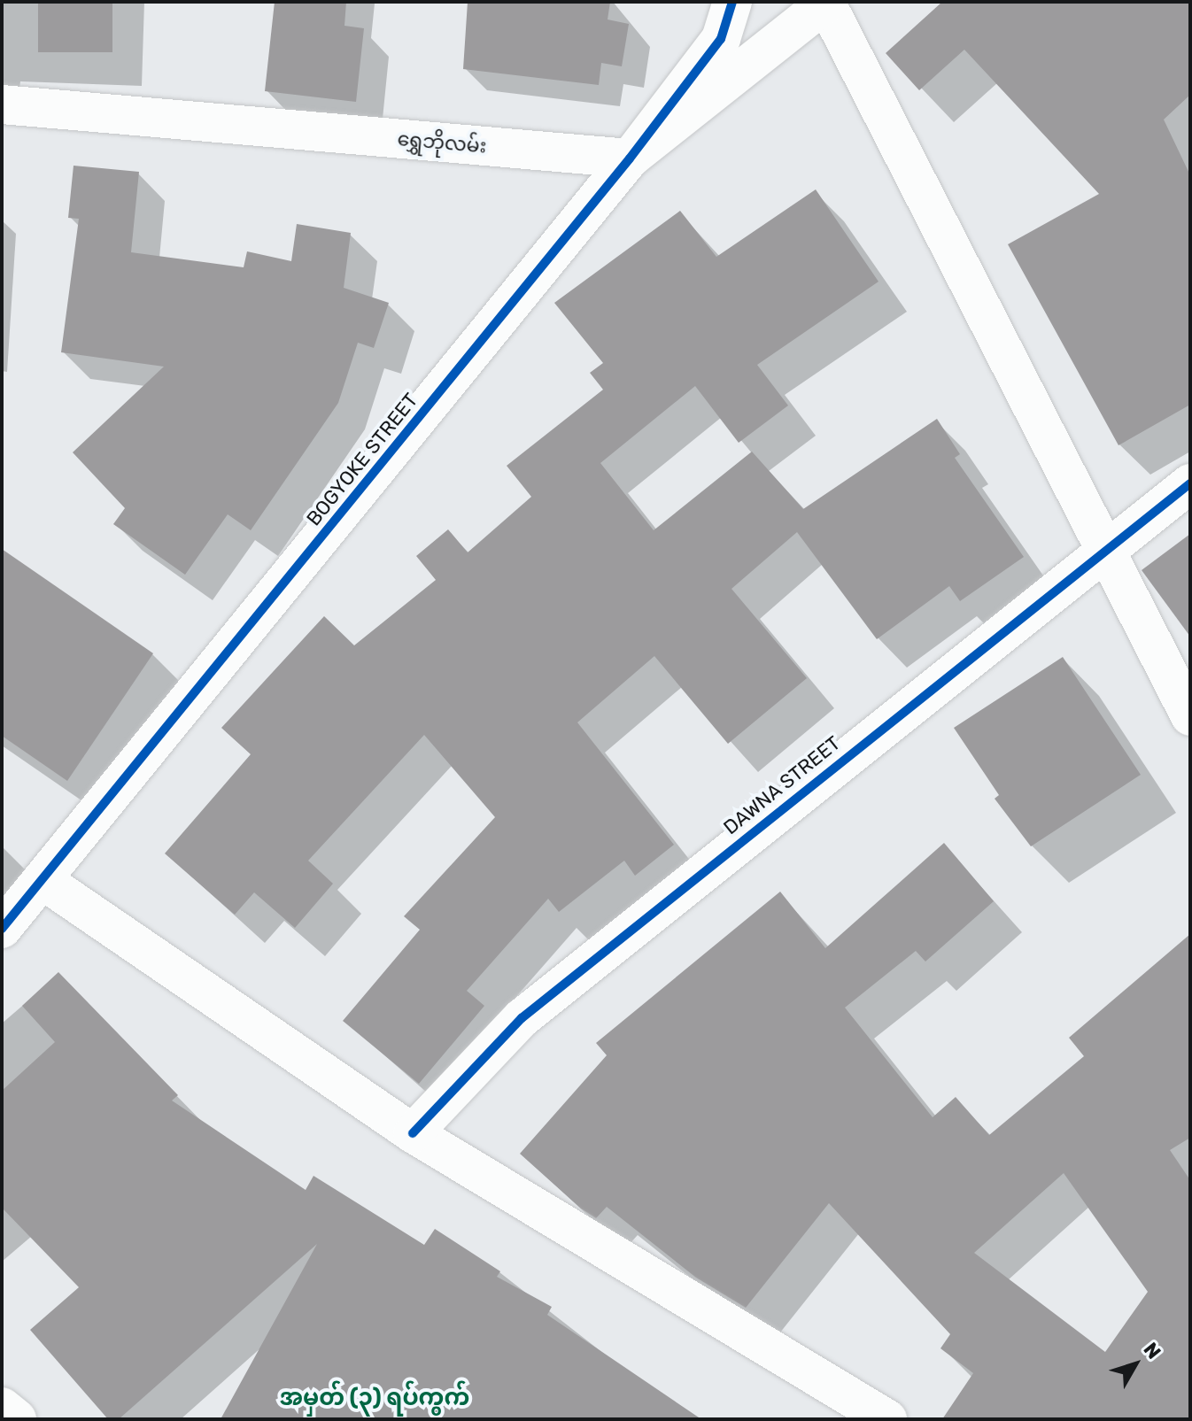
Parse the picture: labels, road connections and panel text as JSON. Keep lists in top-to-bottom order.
{
  "streets": {
    "street": ["ရွှေဘိုလမ်း", "BOGYOKE STREET", "DAWNA STREET"]
  },
  "crossings": [
    ["ရွှေဘိုလမ်း", "BOGYOKE STREET"]
  ],
  "districts": ["အမှတ် (၃) ရပ်ကွက်"],
  "north": "top right"
}
